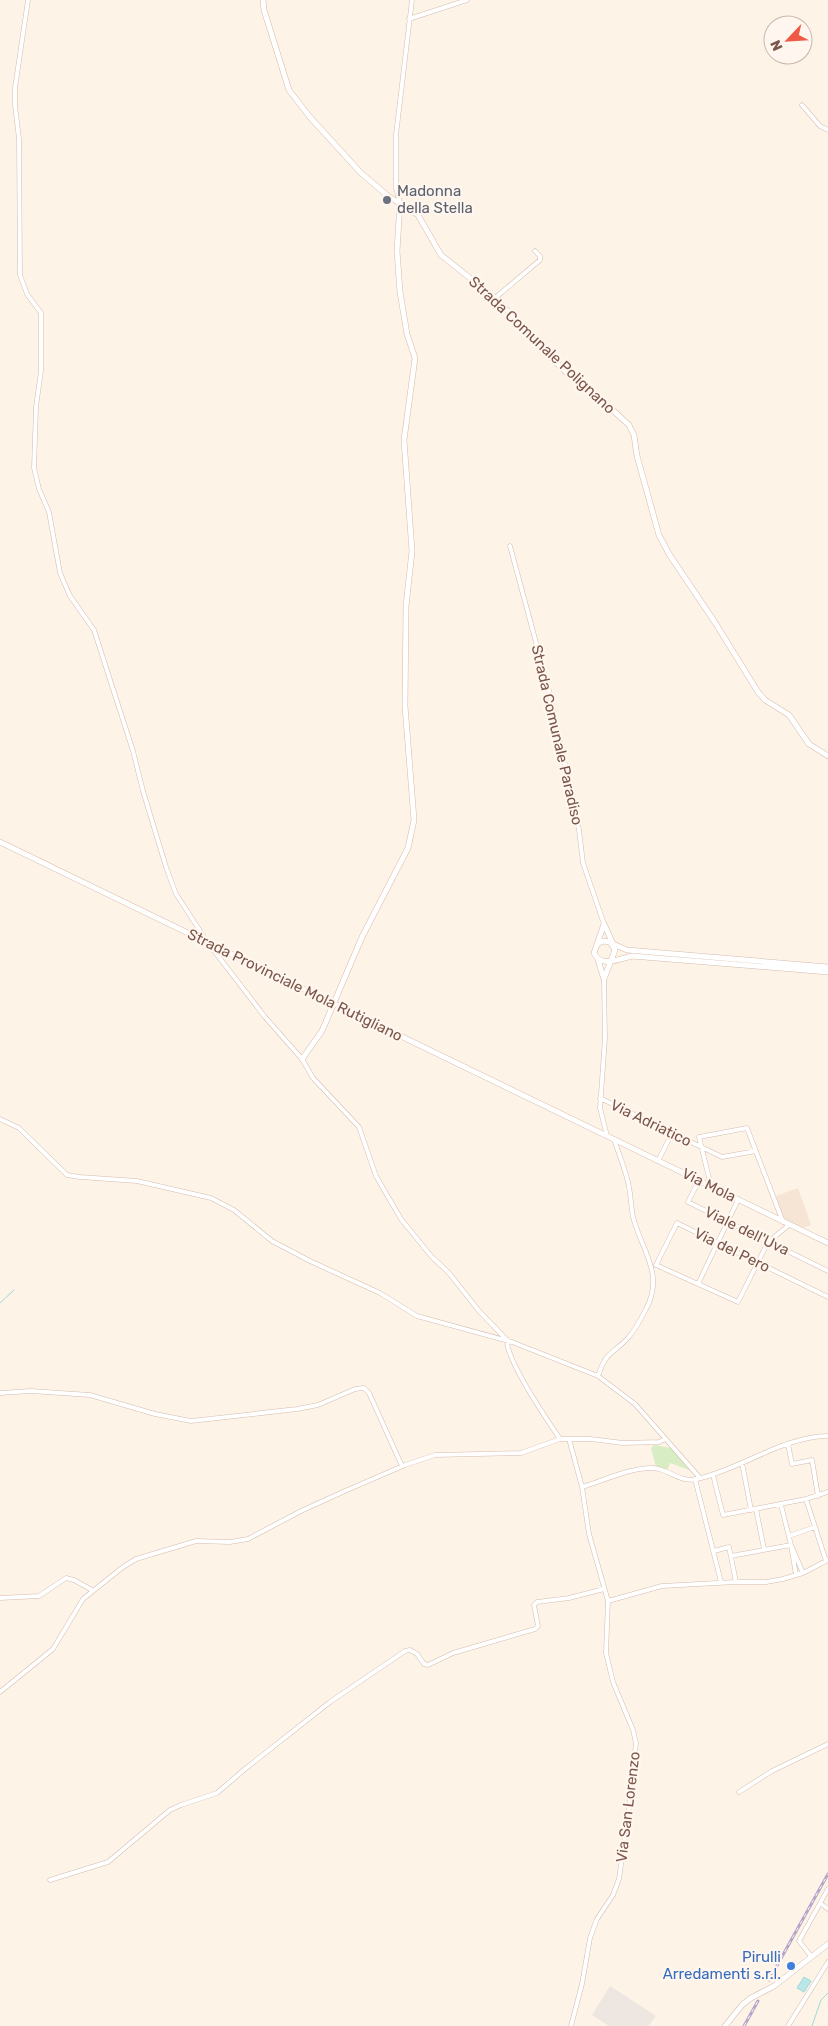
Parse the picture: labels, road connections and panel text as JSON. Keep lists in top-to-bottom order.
{
  "streets": {
    "street": [
      "Strada Comunale Polignano",
      "Strada Comunale Paradiso",
      "Strada Provinciale Mola Rutigliano",
      "Via Adriatico",
      "Via Mola",
      "Viale dell'Uva",
      "Via del Pero",
      "Via San Lorenzo"
    ]
  },
  "crossings": [
    ["Strada Provinciale Mola Rutigliano", "Via Mola"],
    ["Via Mola", "Viale dell'Uva"]
  ],
  "places": ["Madonna della Stella", "Pirulli Arredamenti s.r.l."],
  "north": "bottom left"
}
